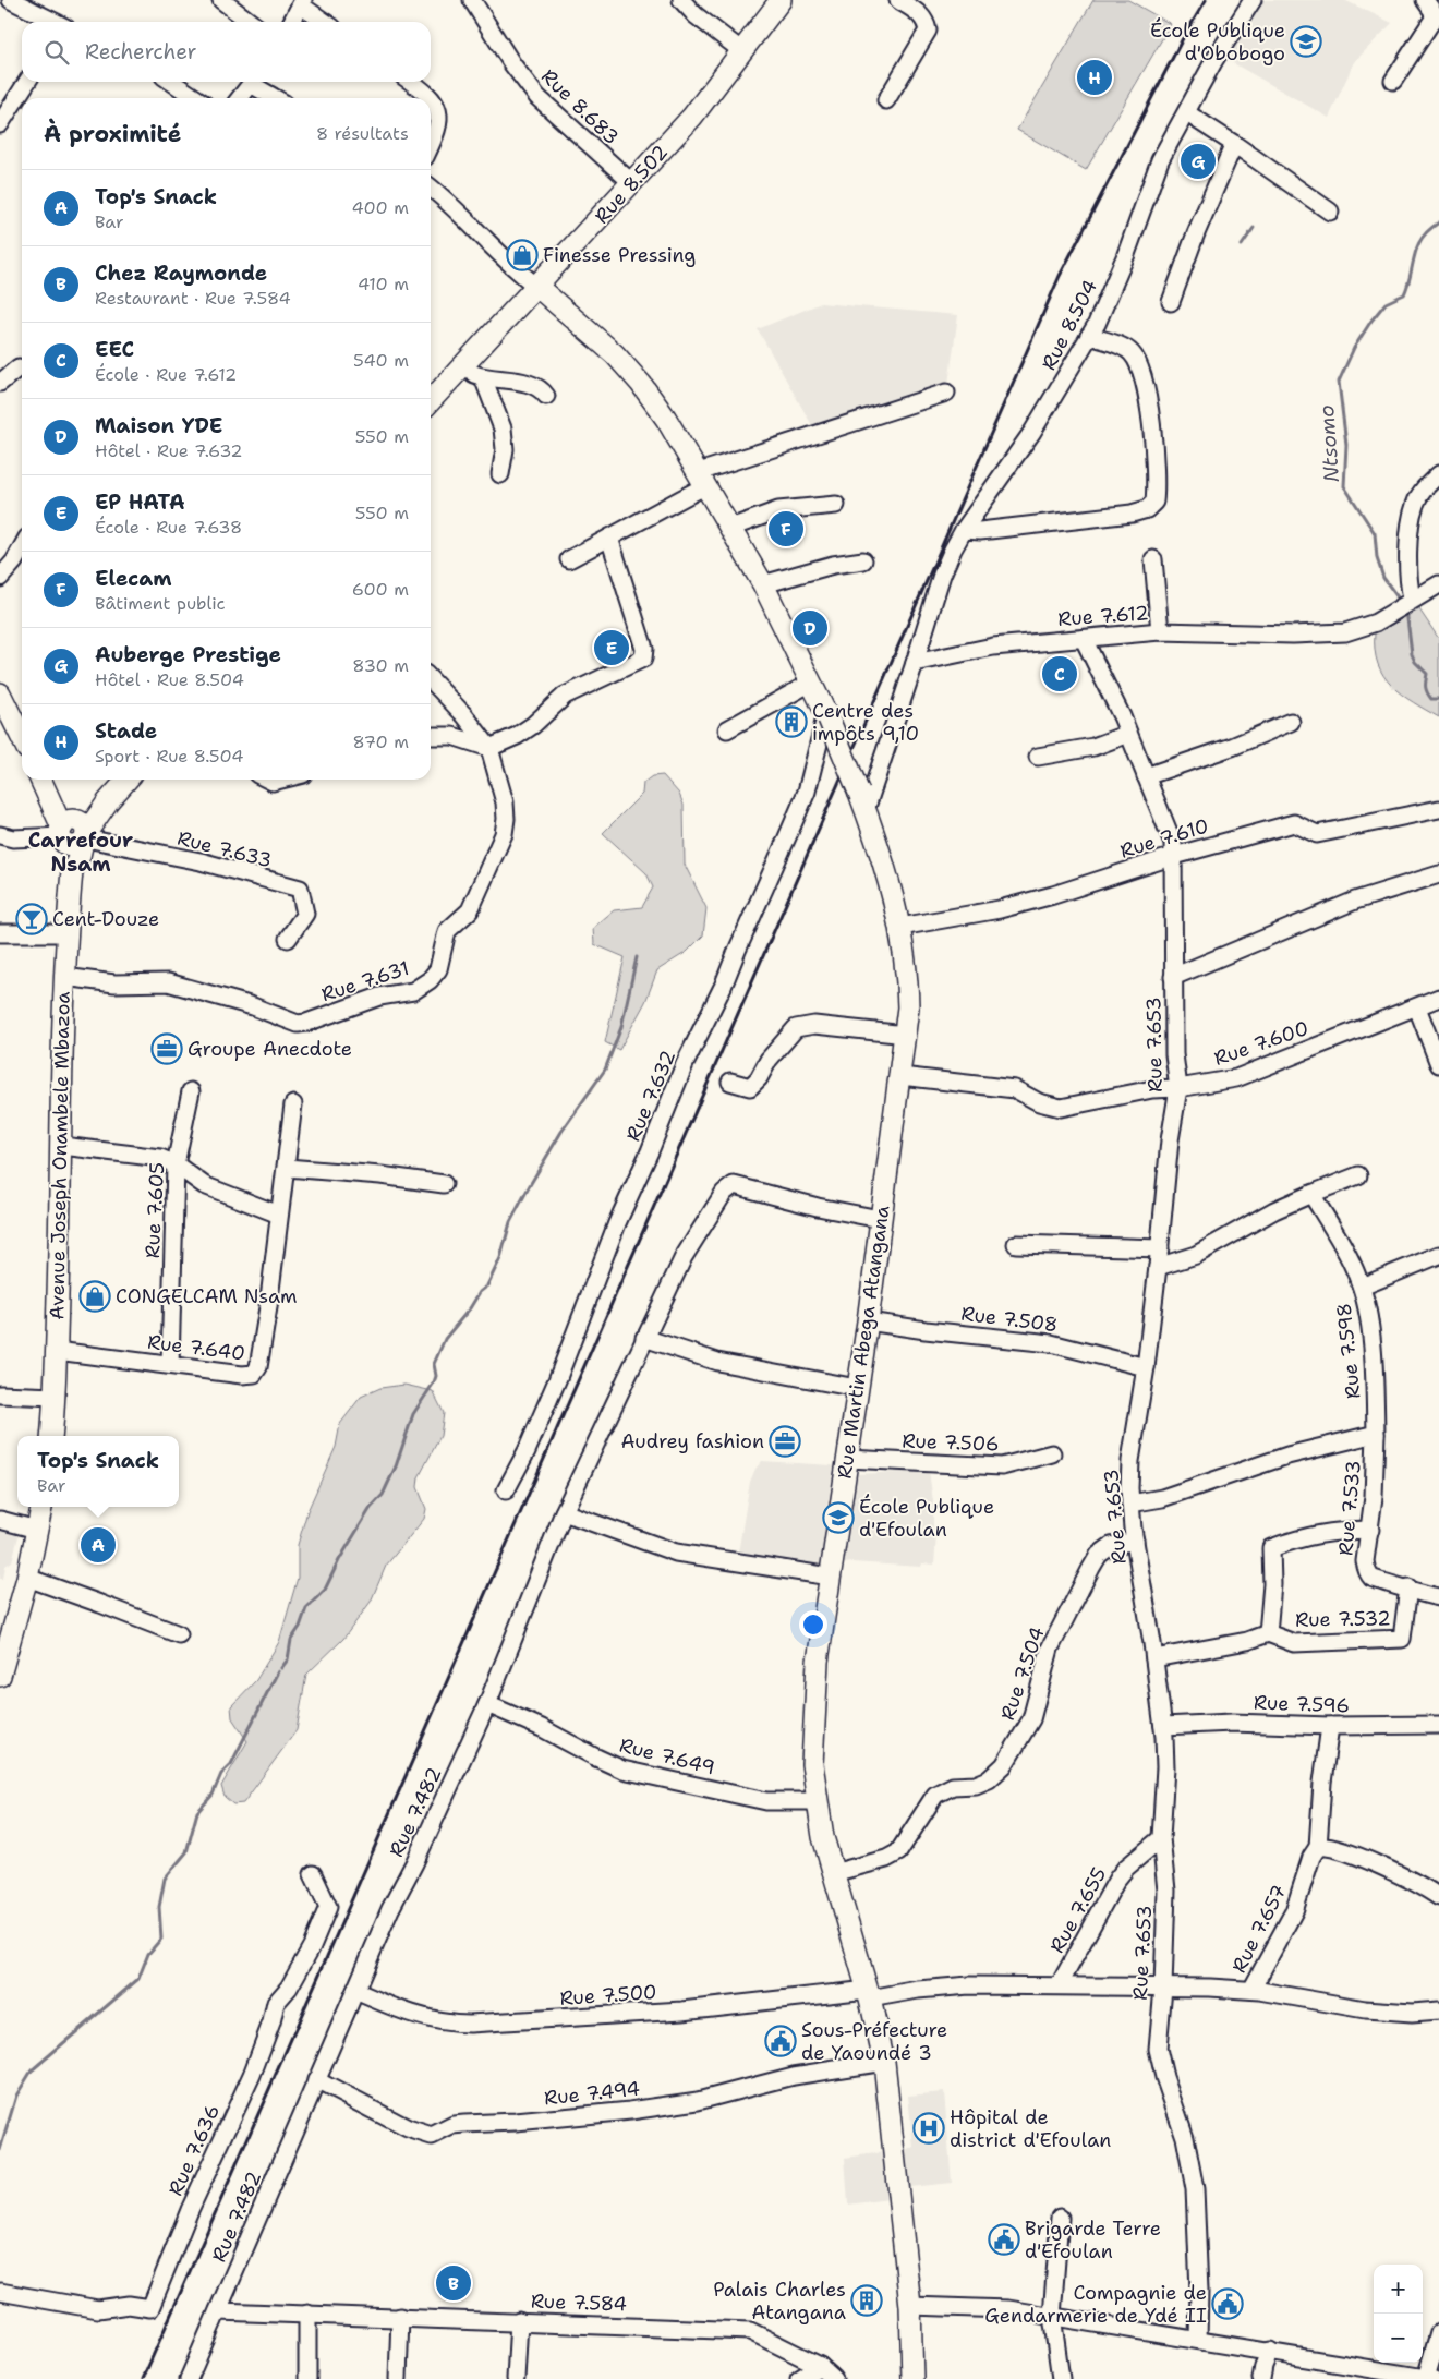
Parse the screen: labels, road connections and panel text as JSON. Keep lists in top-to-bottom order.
{
  "streets": {
    "main road": ["Rue 8.502", "Avenue Joseph Onambele Mbazoa", "Rue Martin Abega Atangana"],
    "street": [
      "Rue 8.683",
      "Rue 8.504",
      "Rue 7.612",
      "Rue 7.610",
      "Rue 7.633",
      "Rue 7.631",
      "Rue 7.600",
      "Rue 7.653",
      "Rue 7.632",
      "Rue 7.605",
      "Rue 7.508",
      "Rue 7.640",
      "Rue 7.598",
      "Rue 7.506",
      "Rue 7.533",
      "Rue 7.532",
      "Rue 7.504",
      "Rue 7.596",
      "Rue 7.649",
      "Rue 7.482",
      "Rue 7.655",
      "Rue 7.657",
      "Rue 7.500",
      "Rue 7.494",
      "Rue 7.636",
      "Rue 7.584"
    ]
  },
  "crossings": [
    ["Rue 8.683", "Rue 8.502"],
    ["Rue 8.502", "Rue Martin Abega Atangana"],
    ["Rue 8.504", "Rue 7.612"],
    ["Rue 7.612", "Rue 7.653"],
    ["Rue 7.610", "Rue 7.653"],
    ["Rue 7.610", "Rue Martin Abega Atangana"],
    ["Rue 7.633", "Avenue Joseph Onambele Mbazoa"],
    ["Rue 7.631", "Avenue Joseph Onambele Mbazoa"],
    ["Rue 7.600", "Rue 7.653"],
    ["Rue 7.600", "Rue Martin Abega Atangana"],
    ["Rue 7.653", "Rue 7.508"],
    ["Rue 7.653", "Rue 7.504"],
    ["Rue 7.653", "Rue 7.596"],
    ["Rue 7.653", "Rue 7.655"],
    ["Rue 7.653", "Rue 7.500"],
    ["Rue 7.632", "Rue Martin Abega Atangana"],
    ["Avenue Joseph Onambele Mbazoa", "Rue 7.640"],
    ["Rue 7.605", "Rue 7.640"],
    ["Rue 7.508", "Rue Martin Abega Atangana"],
    ["Rue Martin Abega Atangana", "Rue 7.506"],
    ["Rue Martin Abega Atangana", "Rue 7.504"],
    ["Rue Martin Abega Atangana", "Rue 7.649"],
    ["Rue Martin Abega Atangana", "Rue 7.482"],
    ["Rue Martin Abega Atangana", "Rue 7.500"],
    ["Rue Martin Abega Atangana", "Rue 7.494"],
    ["Rue 7.598", "Rue 7.533"],
    ["Rue 7.533", "Rue 7.532"],
    ["Rue 7.596", "Rue 7.657"],
    ["Rue 7.649", "Rue 7.482"],
    ["Rue 7.482", "Rue 7.500"],
    ["Rue 7.482", "Rue 7.494"],
    ["Rue 7.482", "Rue 7.584"],
    ["Rue 7.655", "Rue 7.500"],
    ["Rue 7.657", "Rue 7.500"]
  ],
  "districts": ["Carrefour Nsam"],
  "water": ["Ntsomo"],
  "places": {
    "school or university": ["École Publique d'Obobogo", "École Publique d'Efoulan"],
    "shop": ["Finesse Pressing", "CONGELCAM Nsam"],
    "building": ["Centre des impôts 9,10", "Palais Charles Atangana"],
    "bar": ["Cent-Douze"],
    "office": ["Groupe Anecdote", "Audrey fashion"],
    "public building": ["Sous-Préfecture de Yaoundé 3", "Brigarde Terre d'Efoulan", "Compagnie de Gendarmerie de Ydé II"],
    "hospital": ["Hôpital de district d'Efoulan"]
  },
  "page": {
    "search": "Rechercher",
    "pins": [
      "H",
      "G",
      "F",
      "D",
      "E",
      "C",
      "A",
      "B"
    ],
    "heading": ["À proximité", "8 résultats"],
    "list": [
      {
        "mark": "A",
        "name": "Top's Snack",
        "note": "Bar",
        "value": "400 m"
      },
      {
        "mark": "B",
        "name": "Chez Raymonde",
        "note": "Restaurant · Rue 7.584",
        "value": "410 m"
      },
      {
        "mark": "C",
        "name": "EEC",
        "note": "École · Rue 7.612",
        "value": "540 m"
      },
      {
        "mark": "D",
        "name": "Maison YDE",
        "note": "Hôtel · Rue 7.632",
        "value": "550 m"
      },
      {
        "mark": "E",
        "name": "EP HATA",
        "note": "École · Rue 7.638",
        "value": "550 m"
      },
      {
        "mark": "F",
        "name": "Elecam",
        "note": "Bâtiment public",
        "value": "600 m"
      },
      {
        "mark": "G",
        "name": "Auberge Prestige",
        "note": "Hôtel · Rue 8.504",
        "value": "830 m"
      },
      {
        "mark": "H",
        "name": "Stade",
        "note": "Sport · Rue 8.504",
        "value": "870 m"
      }
    ],
    "popup": ["Top's Snack", "Bar"],
    "map_buttons": ["+", "−"]
  }
}
